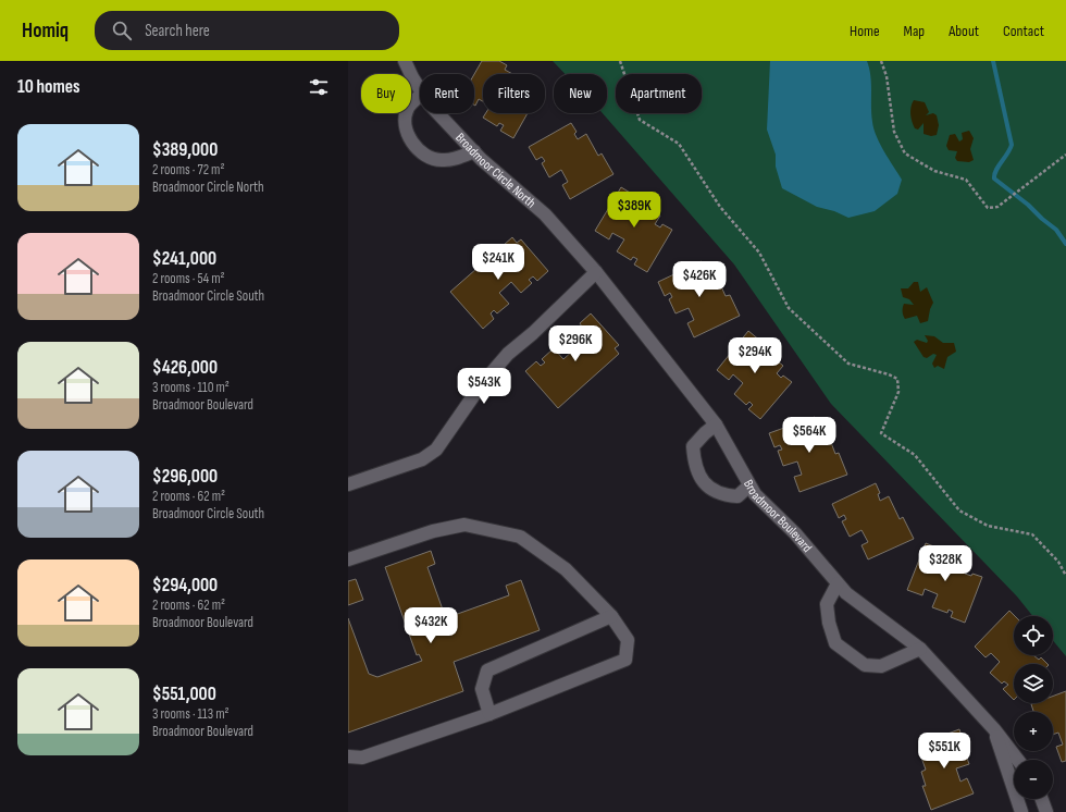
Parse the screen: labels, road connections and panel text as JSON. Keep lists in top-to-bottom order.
{
  "streets": {
    "street": ["Broadmoor Circle North", "Broadmoor Boulevard"]
  },
  "crossings": [
    ["Broadmoor Circle North", "Broadmoor Boulevard"]
  ],
  "page": {
    "header": "Homiq",
    "search": "Search here",
    "nav": [
      "Home",
      "Map",
      "About",
      "Contact"
    ],
    "heading": "10 homes",
    "chip": [
      "Buy",
      "Rent",
      "Filters",
      "New",
      "Apartment"
    ],
    "list": [
      {
        "name": "$389,000",
        "note": "2 rooms · 72 m² · Broadmoor Circle North"
      },
      {
        "name": "$241,000",
        "note": "2 rooms · 54 m² · Broadmoor Circle South"
      },
      {
        "name": "$426,000",
        "note": "3 rooms · 110 m² · Broadmoor Boulevard"
      },
      {
        "name": "$296,000",
        "note": "2 rooms · 62 m² · Broadmoor Circle South"
      },
      {
        "name": "$294,000",
        "note": "2 rooms · 62 m² · Broadmoor Boulevard"
      },
      {
        "name": "$551,000",
        "note": "3 rooms · 113 m² · Broadmoor Boulevard"
      }
    ],
    "price": [
      "$389K",
      "$241K",
      "$426K",
      "$296K",
      "$294K",
      "$543K",
      "$564K",
      "$328K",
      "$432K",
      "$551K"
    ],
    "map_buttons": ["+", "−"]
  }
}
